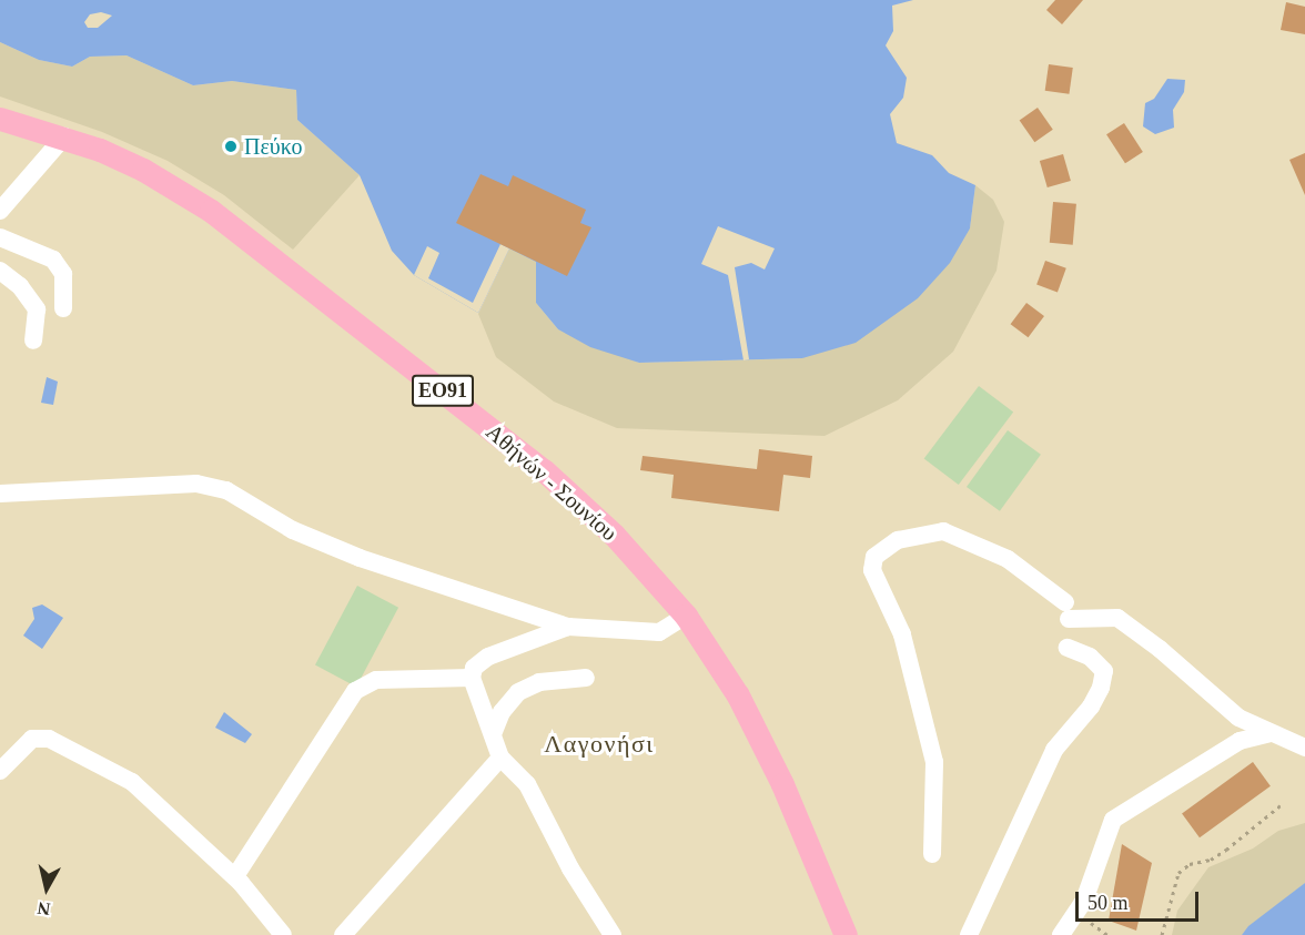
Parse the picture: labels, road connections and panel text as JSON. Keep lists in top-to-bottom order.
{
  "streets": {
    "main road": ["ΕΟ91", "Αθήνών - Σουνίου"]
  },
  "districts": ["Λαγονήσι"],
  "places": ["Πεύκο"],
  "scale_bar": "50 m",
  "north": "bottom"
}
